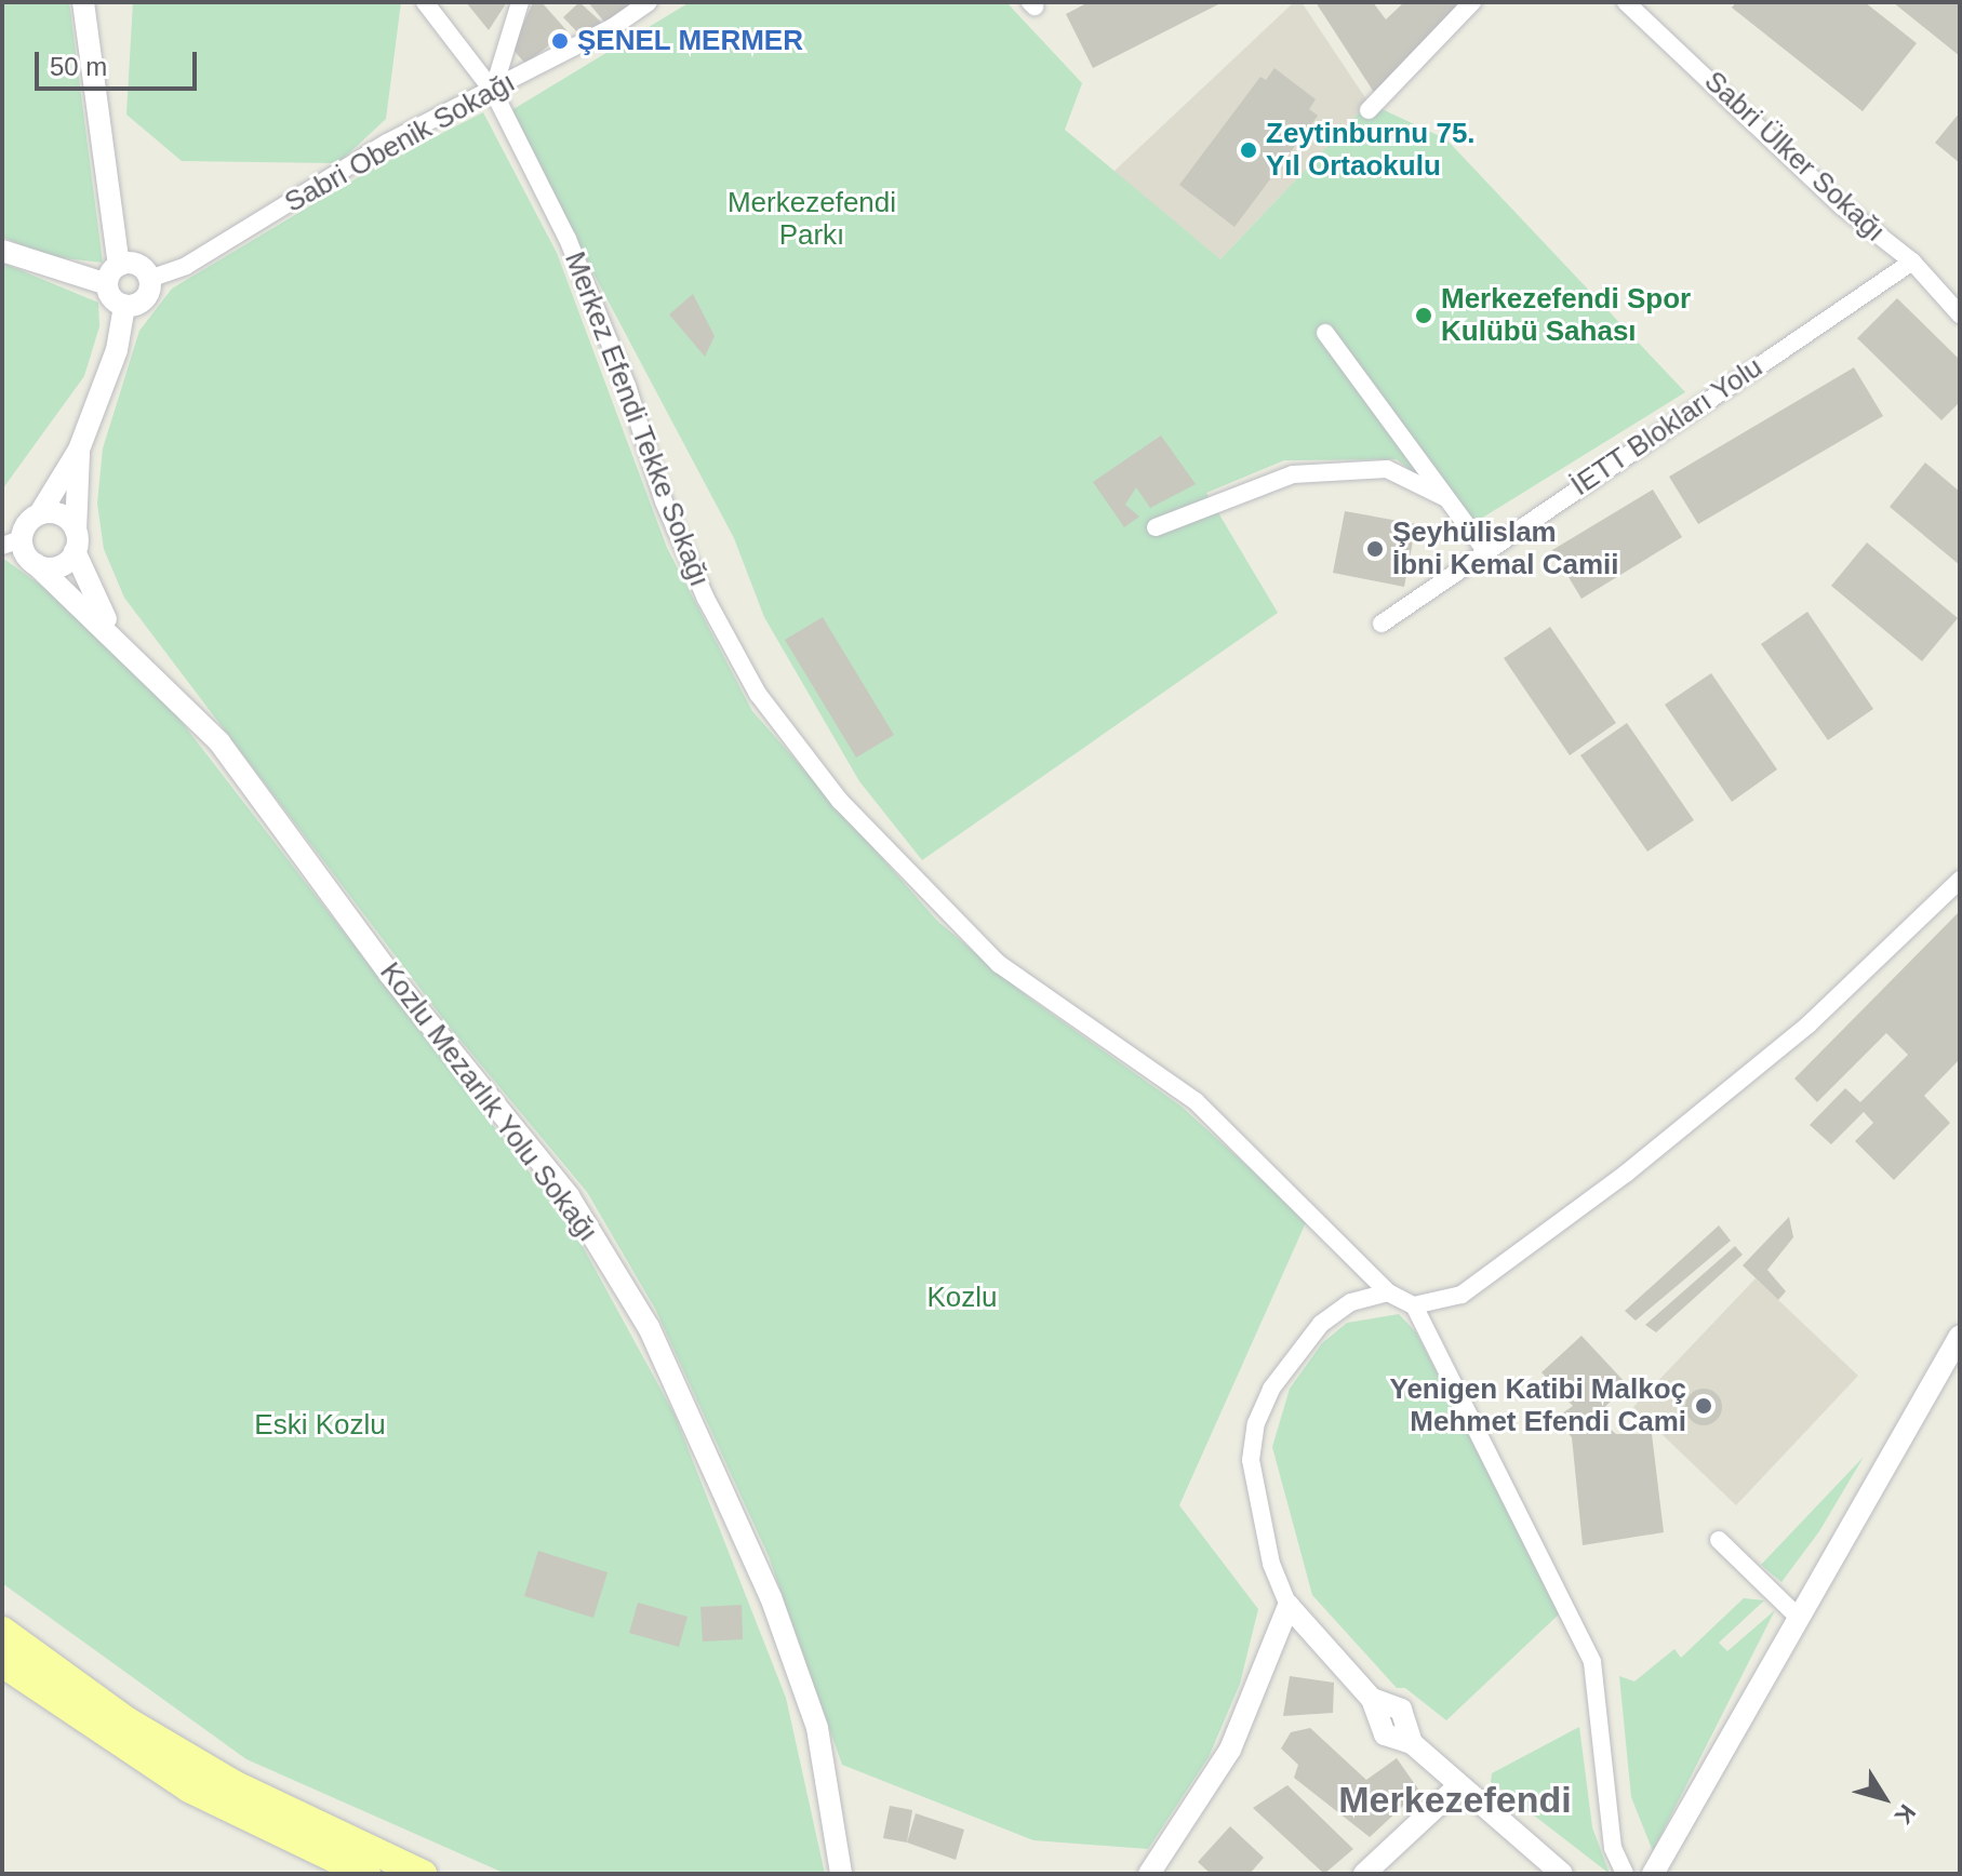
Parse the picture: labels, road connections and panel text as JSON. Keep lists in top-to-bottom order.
{
  "streets": {
    "street": [
      "Sabri Obenik Sokağı",
      "Sabri Ülker Sokağı",
      "Merkez Efendi Tekke Sokağı",
      "İETT Blokları Yolu",
      "Kozlu Mezarlık Yolu Sokağı"
    ]
  },
  "crossings": [
    ["Sabri Obenik Sokağı", "Merkez Efendi Tekke Sokağı"],
    ["Sabri Ülker Sokağı", "İETT Blokları Yolu"]
  ],
  "districts": ["Merkezefendi"],
  "parks": ["Merkezefendi Parkı", "Kozlu", "Eski Kozlu"],
  "places": [
    "ŞENEL MERMER",
    "Zeytinburnu 75. Yıl Ortaokulu",
    "Merkezefendi Spor Kulübü Sahası",
    "Şeyhülislam İbni Kemal Camii",
    "Yenigen Katibi Malkoç Mehmet Efendi Cami"
  ],
  "scale_bar": "50 m",
  "north": "bottom right"
}
